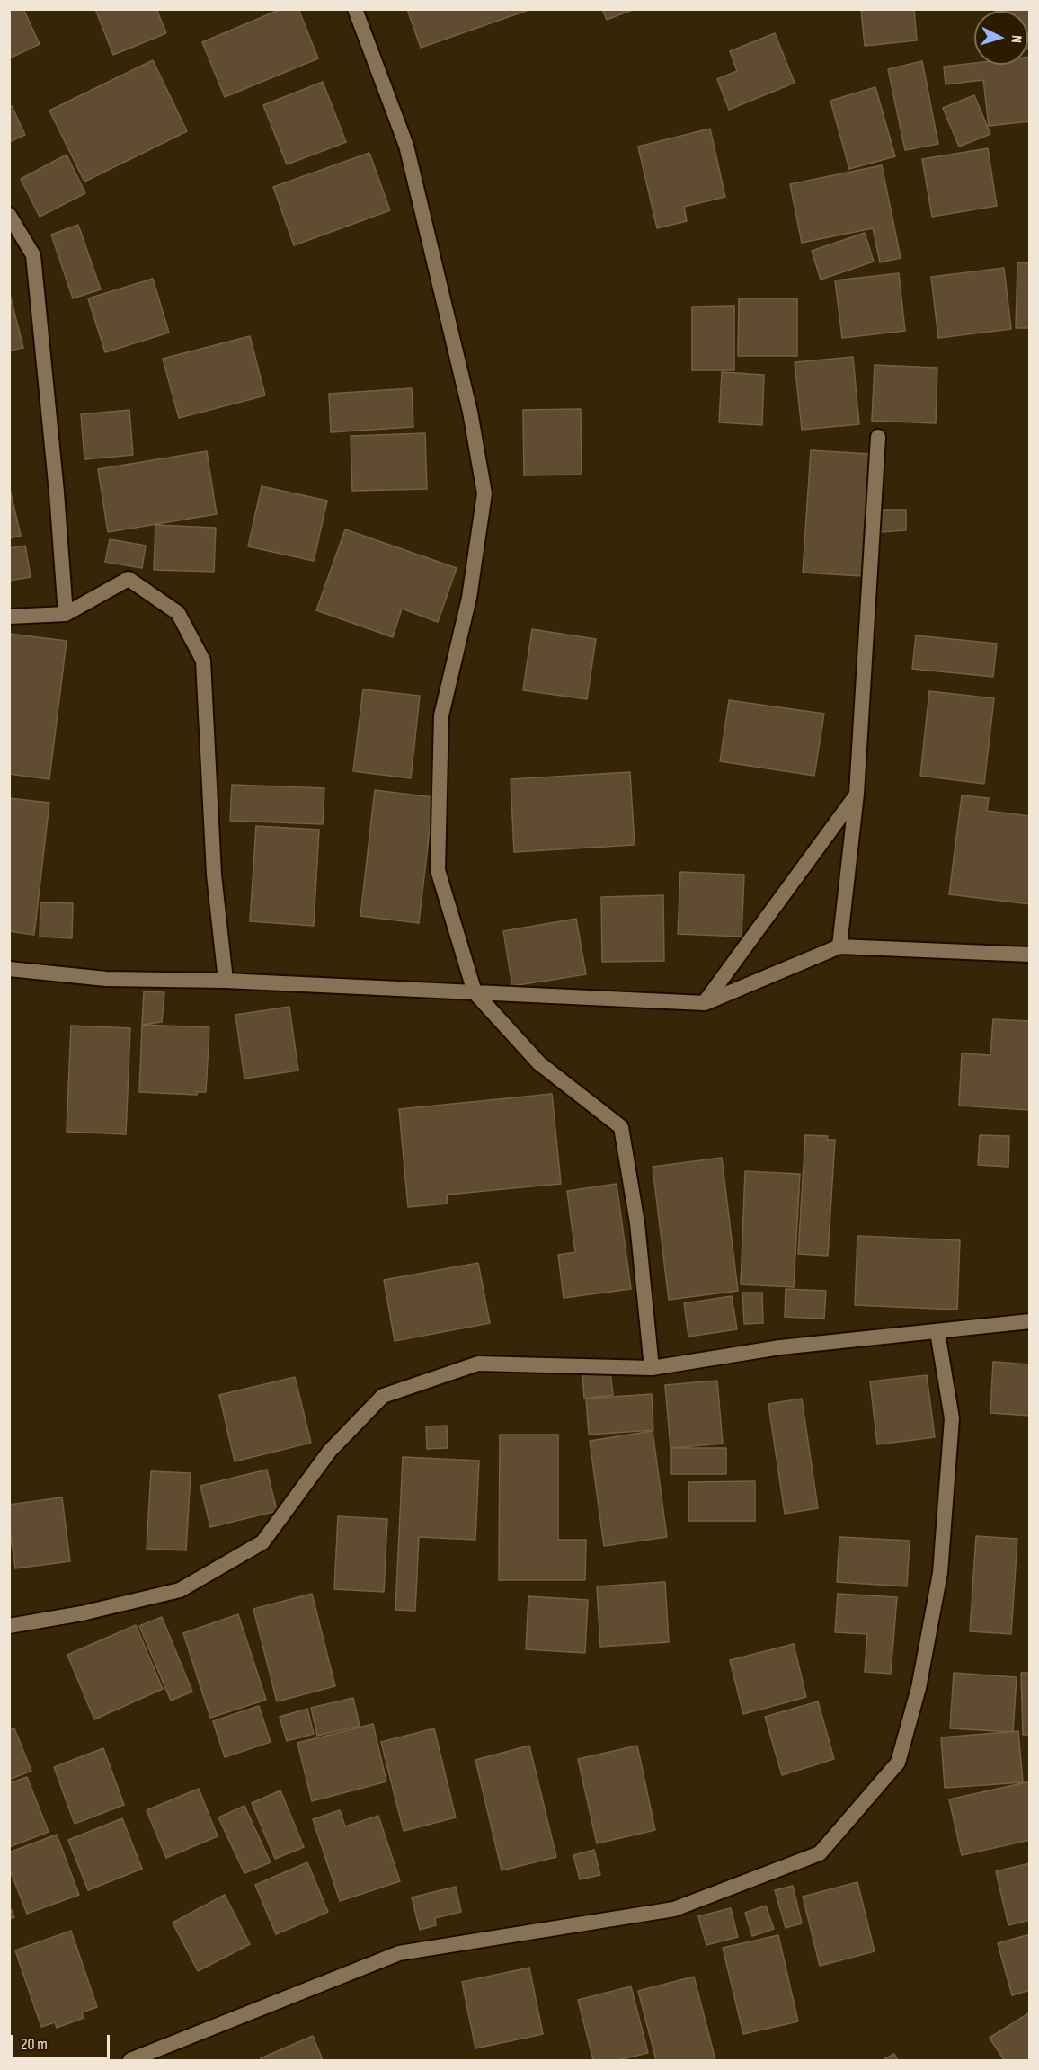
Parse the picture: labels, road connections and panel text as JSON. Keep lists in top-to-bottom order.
{
  "scale_bar": "20 m",
  "north": "right"
}
